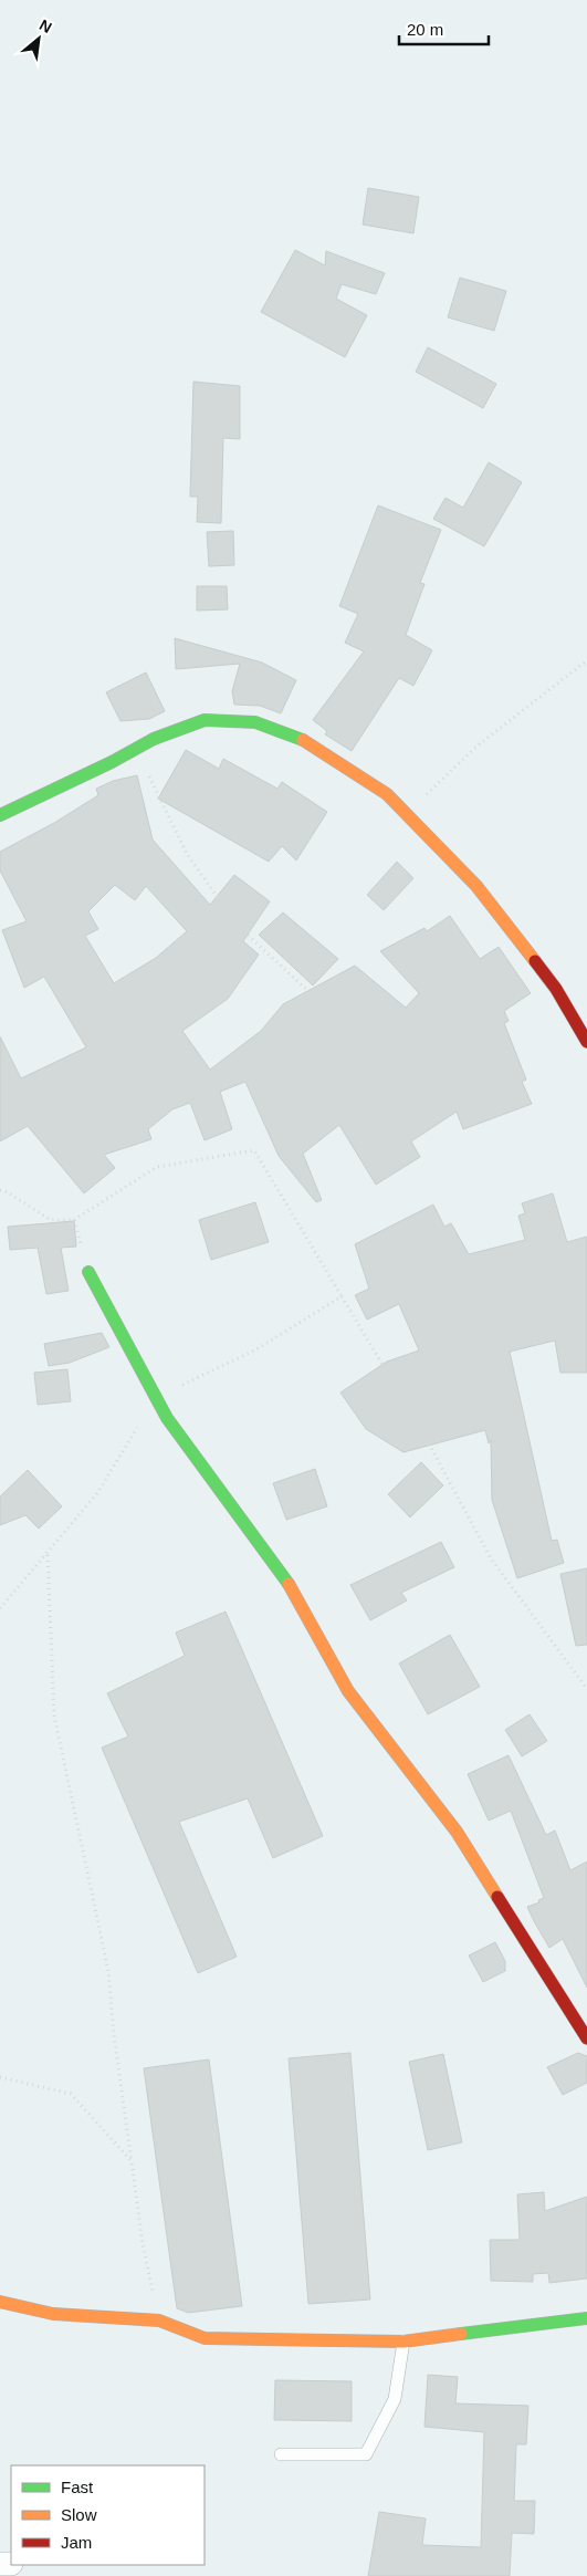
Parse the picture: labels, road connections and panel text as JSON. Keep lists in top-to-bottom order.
{
  "legend": ["Fast", "Slow", "Jam"],
  "scale_bar": "20 m",
  "north": "top right"
}
